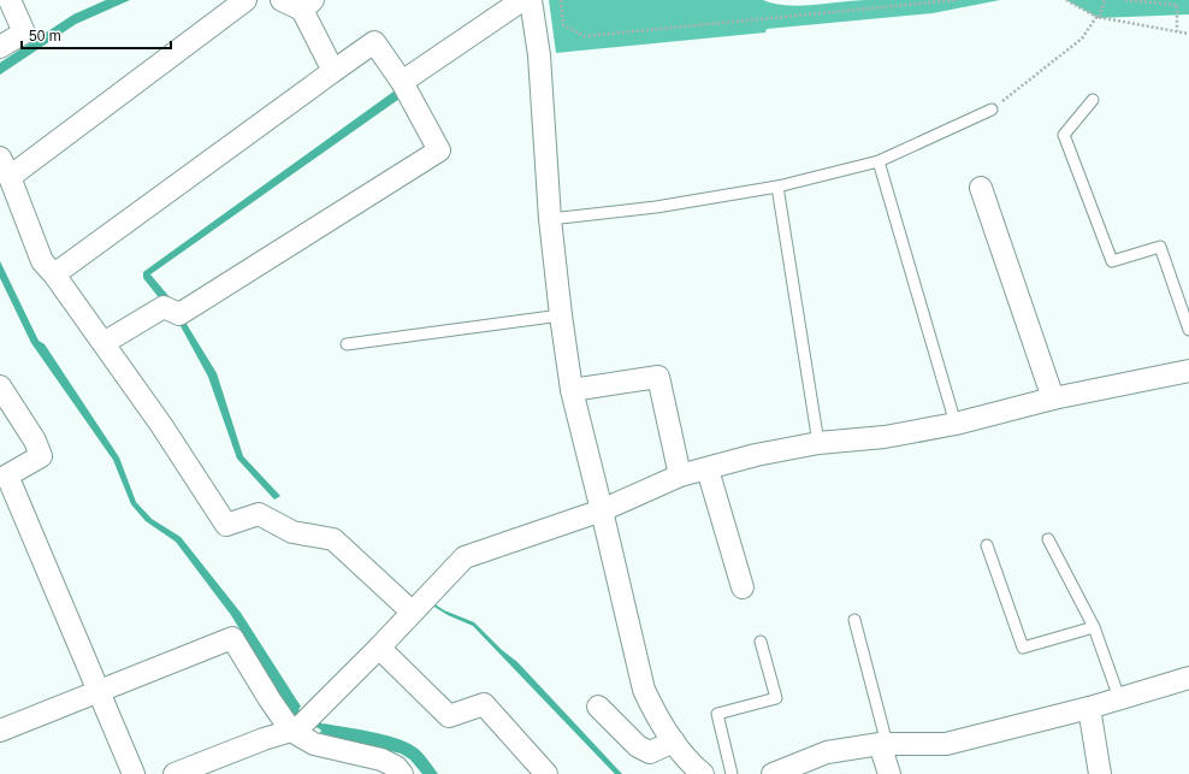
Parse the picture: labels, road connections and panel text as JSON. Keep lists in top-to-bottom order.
{
  "scale_bar": "50 m"
}
